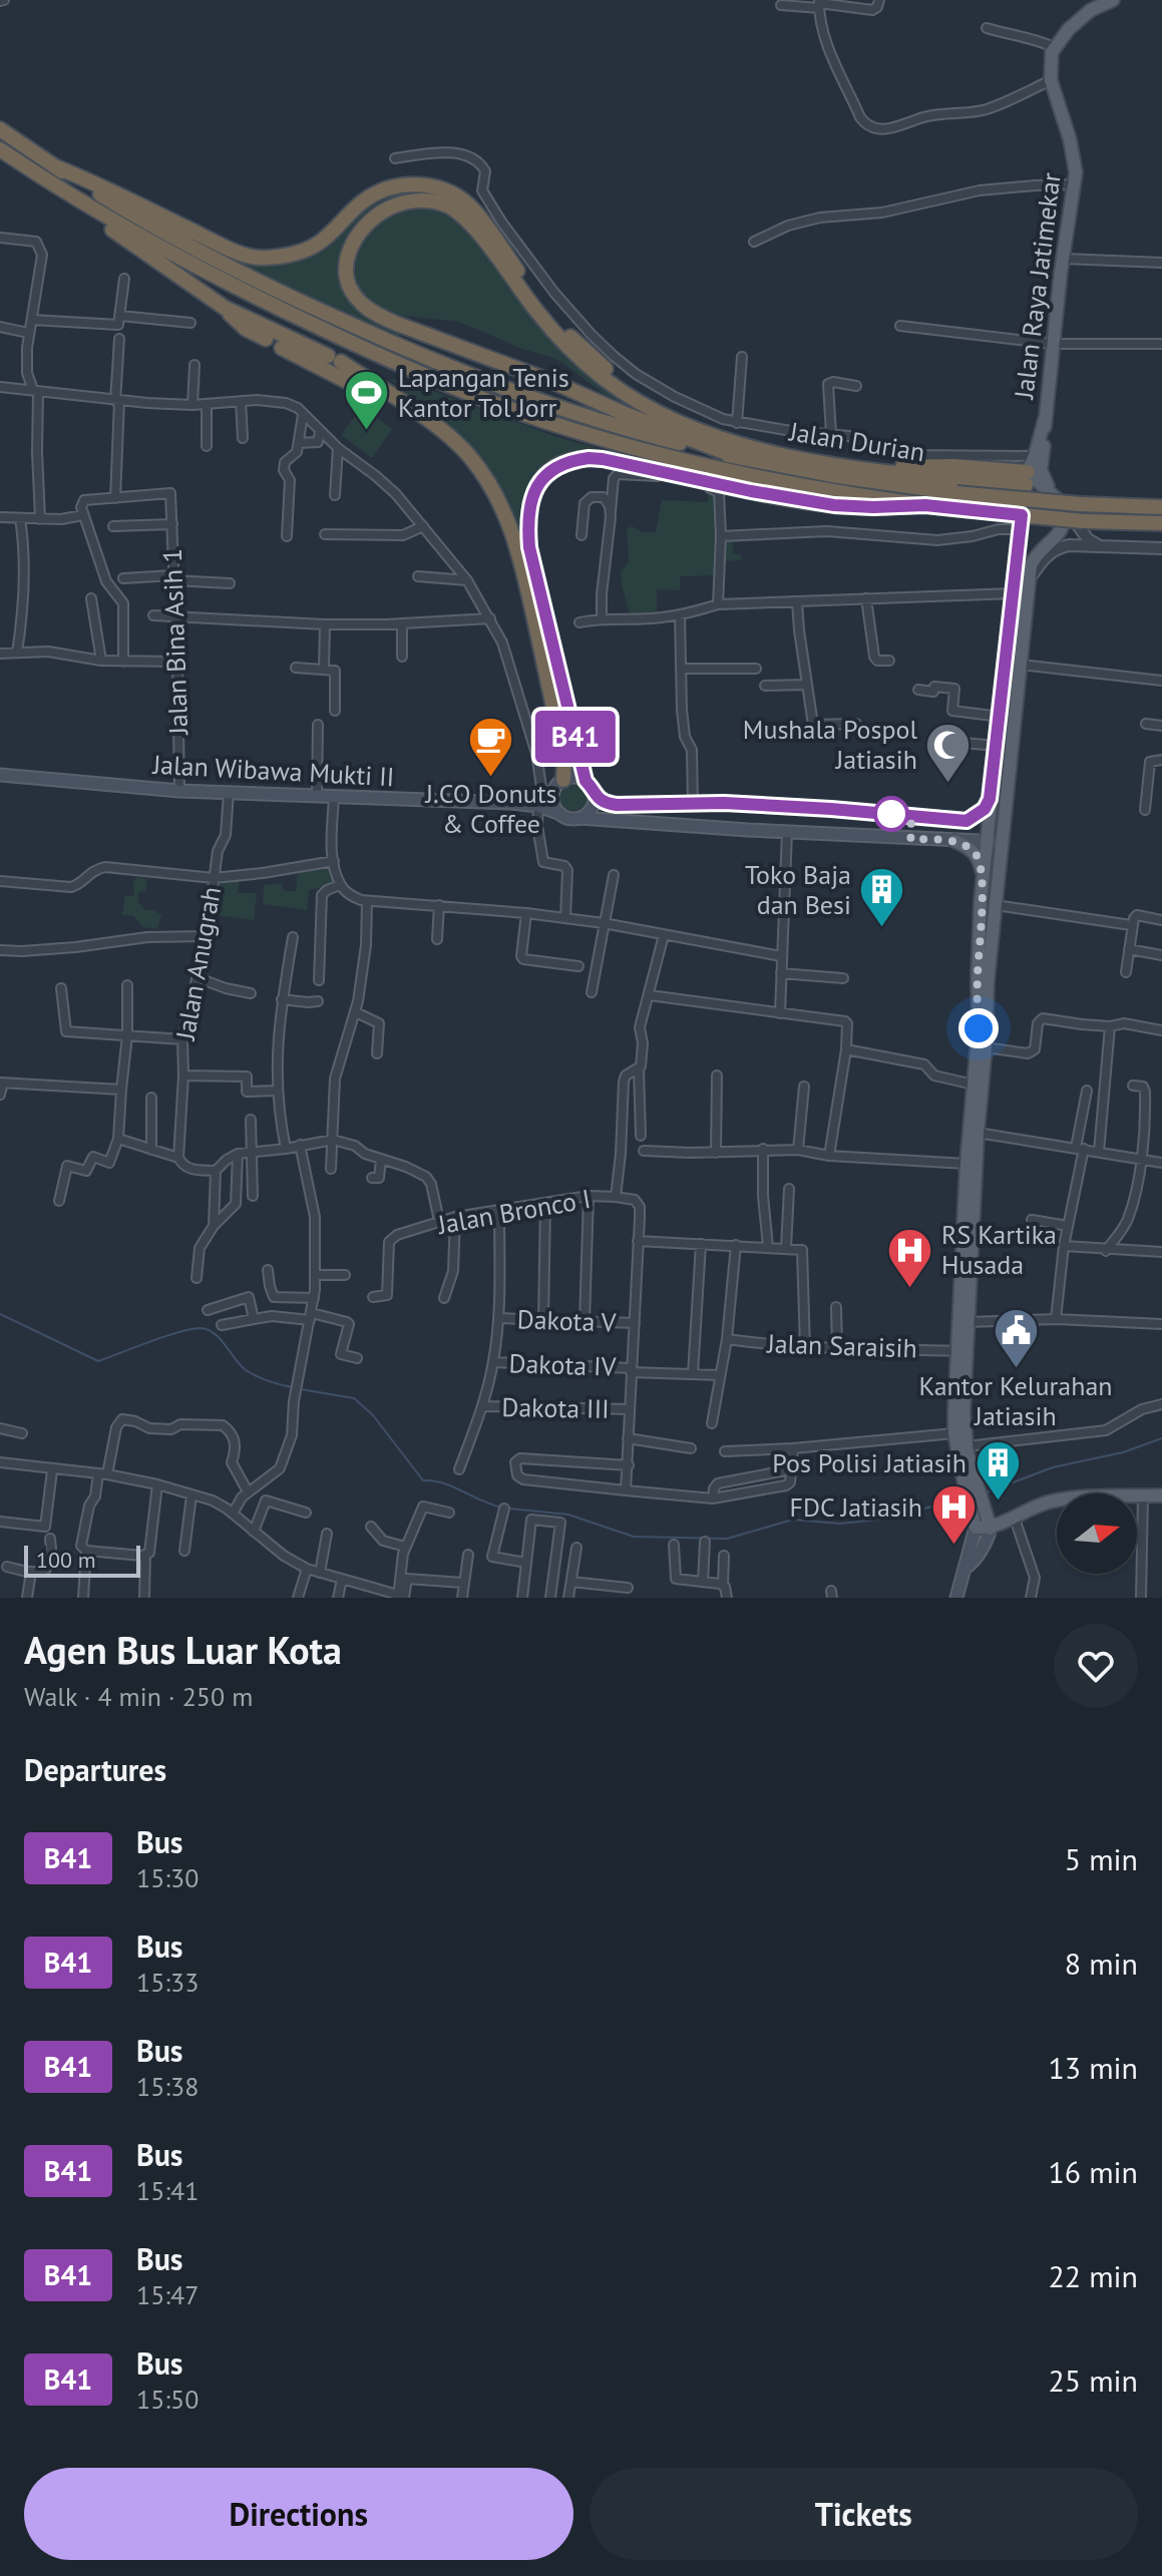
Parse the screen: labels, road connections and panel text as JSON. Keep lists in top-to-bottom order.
{
  "streets": {
    "main road": ["Jalan Raya Jatimekar", "Jalan Wibawa Mukti II"],
    "street": [
      "Jalan Durian",
      "Jalan Bina Asih 1",
      "Jalan Anugrah",
      "Jalan Bronco I",
      "Dakota V",
      "Jalan Saraisih",
      "Dakota IV",
      "Dakota III"
    ]
  },
  "crossings": [
    ["Jalan Bina Asih 1", "Jalan Wibawa Mukti II"],
    ["Jalan Wibawa Mukti II", "Jalan Anugrah"]
  ],
  "places": {
    "sports": ["Lapangan Tenis Kantor Tol Jorr"],
    "cafe": ["J.CO Donuts & Coffee"],
    "mosque": ["Mushala Pospol Jatiasih"],
    "building": ["Toko Baja dan Besi", "Pos Polisi Jatiasih"],
    "hospital": ["RS Kartika Husada", "FDC Jatiasih"],
    "public building": ["Kantor Kelurahan Jatiasih"]
  },
  "lines": ["bus line B41"],
  "scale_bar": "100 m",
  "north": "right",
  "page": {
    "on_map": "B41",
    "scale": "100 m",
    "heading": [
      ["Agen Bus Luar Kota", "Walk · 4 min · 250 m"],
      "Departures"
    ],
    "list": [
      {
        "mark": "B41",
        "name": "Bus",
        "note": "15:30",
        "value": "5 min"
      },
      {
        "mark": "B41",
        "name": "Bus",
        "note": "15:33",
        "value": "8 min"
      },
      {
        "mark": "B41",
        "name": "Bus",
        "note": "15:38",
        "value": "13 min"
      },
      {
        "mark": "B41",
        "name": "Bus",
        "note": "15:41",
        "value": "16 min"
      },
      {
        "mark": "B41",
        "name": "Bus",
        "note": "15:47",
        "value": "22 min"
      },
      {
        "mark": "B41",
        "name": "Bus",
        "note": "15:50",
        "value": "25 min"
      }
    ],
    "buttons": ["Directions", "Tickets"]
  }
}
